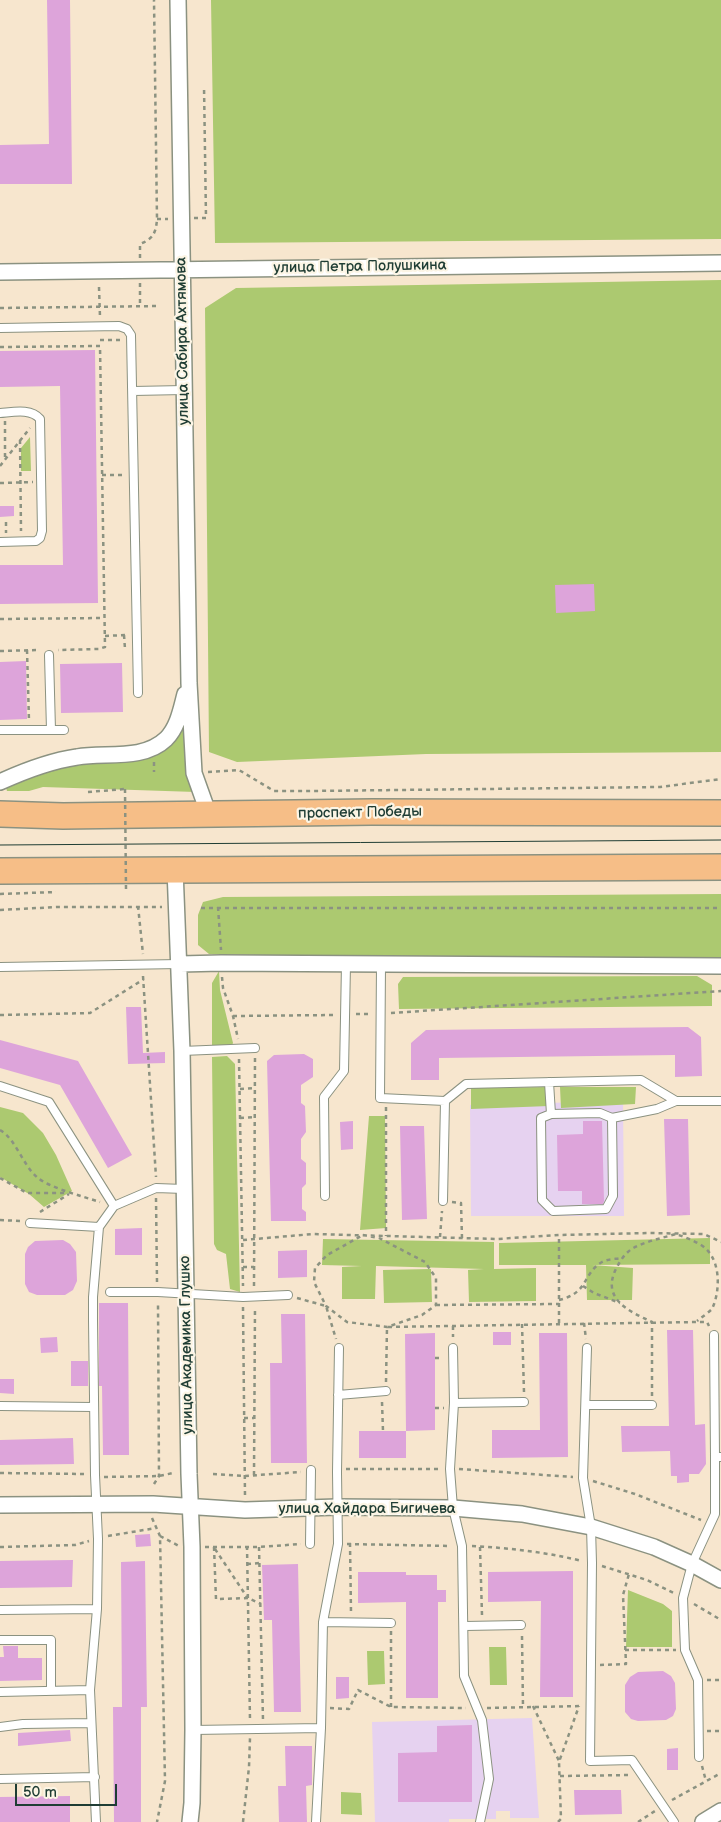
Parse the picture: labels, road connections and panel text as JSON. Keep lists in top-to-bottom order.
{
  "streets": {
    "main road": ["проспект Победы"],
    "street": [
      "улица Петра Полушкина",
      "улица Сабира Ахтямова",
      "улица Академика Глушко",
      "улица Хайдара Бигичева"
    ]
  },
  "crossings": [
    ["улица Петра Полушкина", "улица Сабира Ахтямова"],
    ["улица Сабира Ахтямова", "проспект Победы"],
    ["улица Академика Глушко", "улица Хайдара Бигичева"]
  ],
  "scale_bar": "50 m"
}
